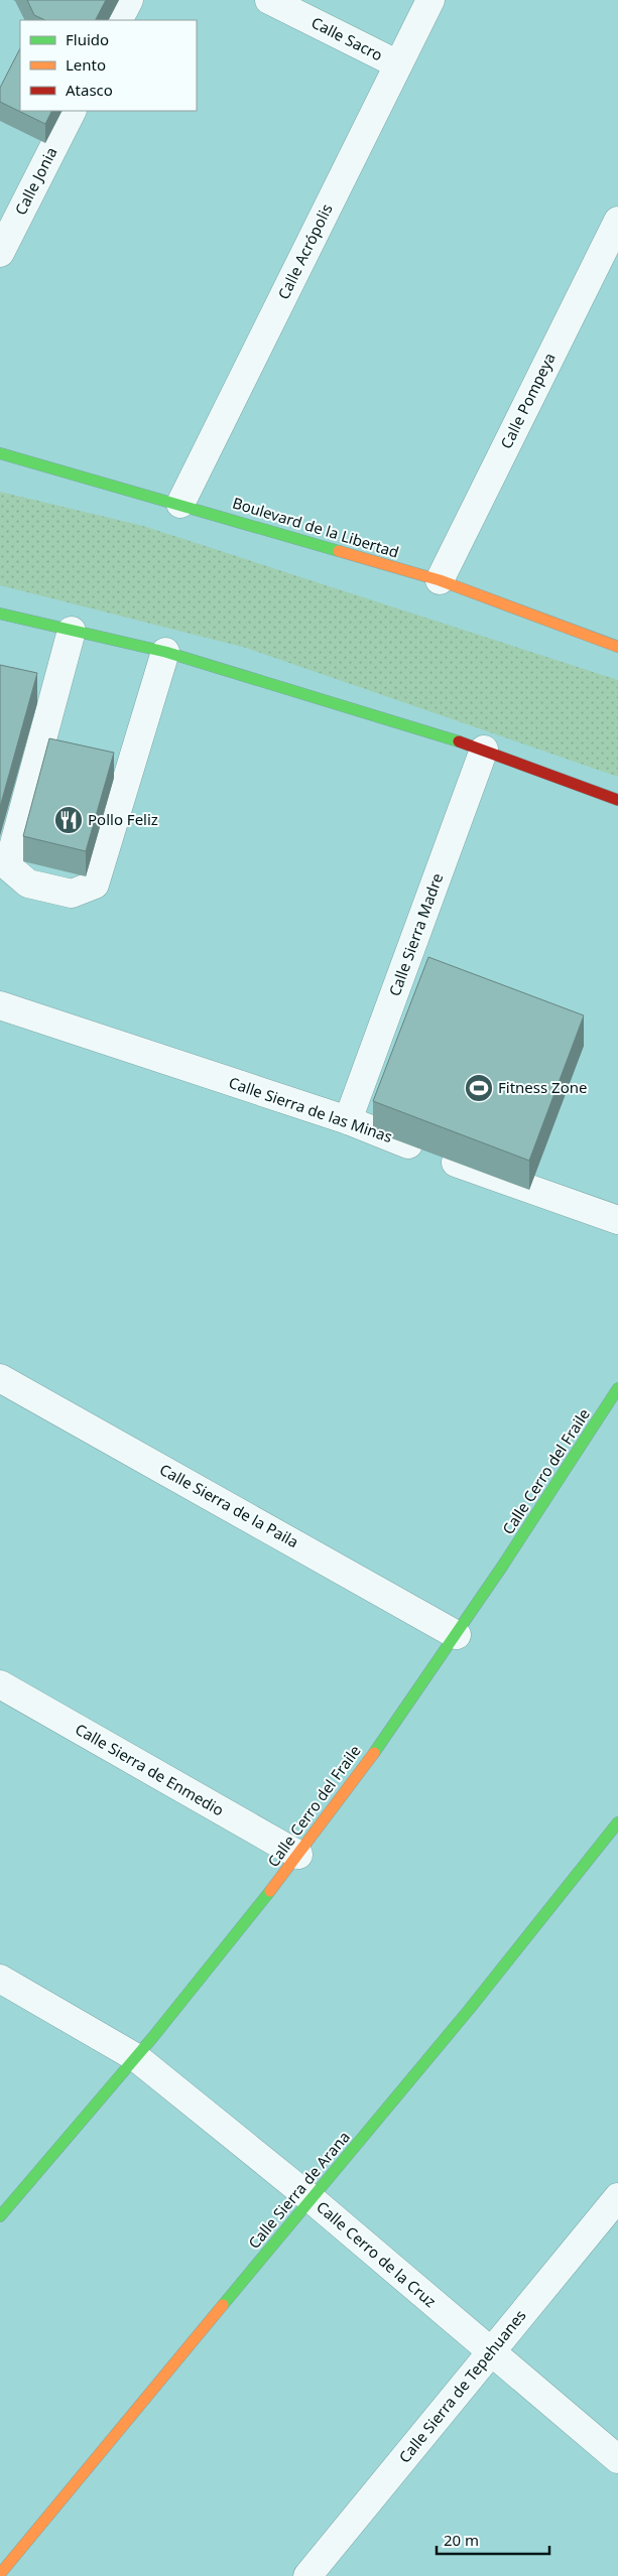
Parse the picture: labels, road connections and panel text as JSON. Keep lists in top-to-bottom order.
{
  "streets": {
    "street": [
      "Calle Sacro",
      "Calle Jonia",
      "Calle Acrópolis",
      "Calle Pompeya",
      "Boulevard de la Libertad",
      "Calle Sierra Madre",
      "Calle Sierra de las Minas",
      "Calle Cerro del Fraile",
      "Calle Sierra de la Paila",
      "Calle Sierra de Enmedio",
      "Calle Sierra de Arana",
      "Calle Cerro de la Cruz",
      "Calle Sierra de Tepehuanes"
    ]
  },
  "crossings": [
    ["Calle Sacro", "Calle Acrópolis"],
    ["Calle Acrópolis", "Boulevard de la Libertad"],
    ["Calle Pompeya", "Boulevard de la Libertad"],
    ["Calle Sierra Madre", "Calle Sierra de las Minas"],
    ["Calle Cerro del Fraile", "Calle Sierra de la Paila"],
    ["Calle Cerro del Fraile", "Calle Sierra de Enmedio"],
    ["Calle Cerro del Fraile", "Calle Cerro de la Cruz"],
    ["Calle Sierra de Arana", "Calle Cerro de la Cruz"],
    ["Calle Cerro de la Cruz", "Calle Sierra de Tepehuanes"]
  ],
  "places": {
    "restaurant": ["Pollo Feliz"],
    "sports": ["Fitness Zone"]
  },
  "legend": ["Fluido", "Lento", "Atasco"],
  "scale_bar": "20 m"
}
